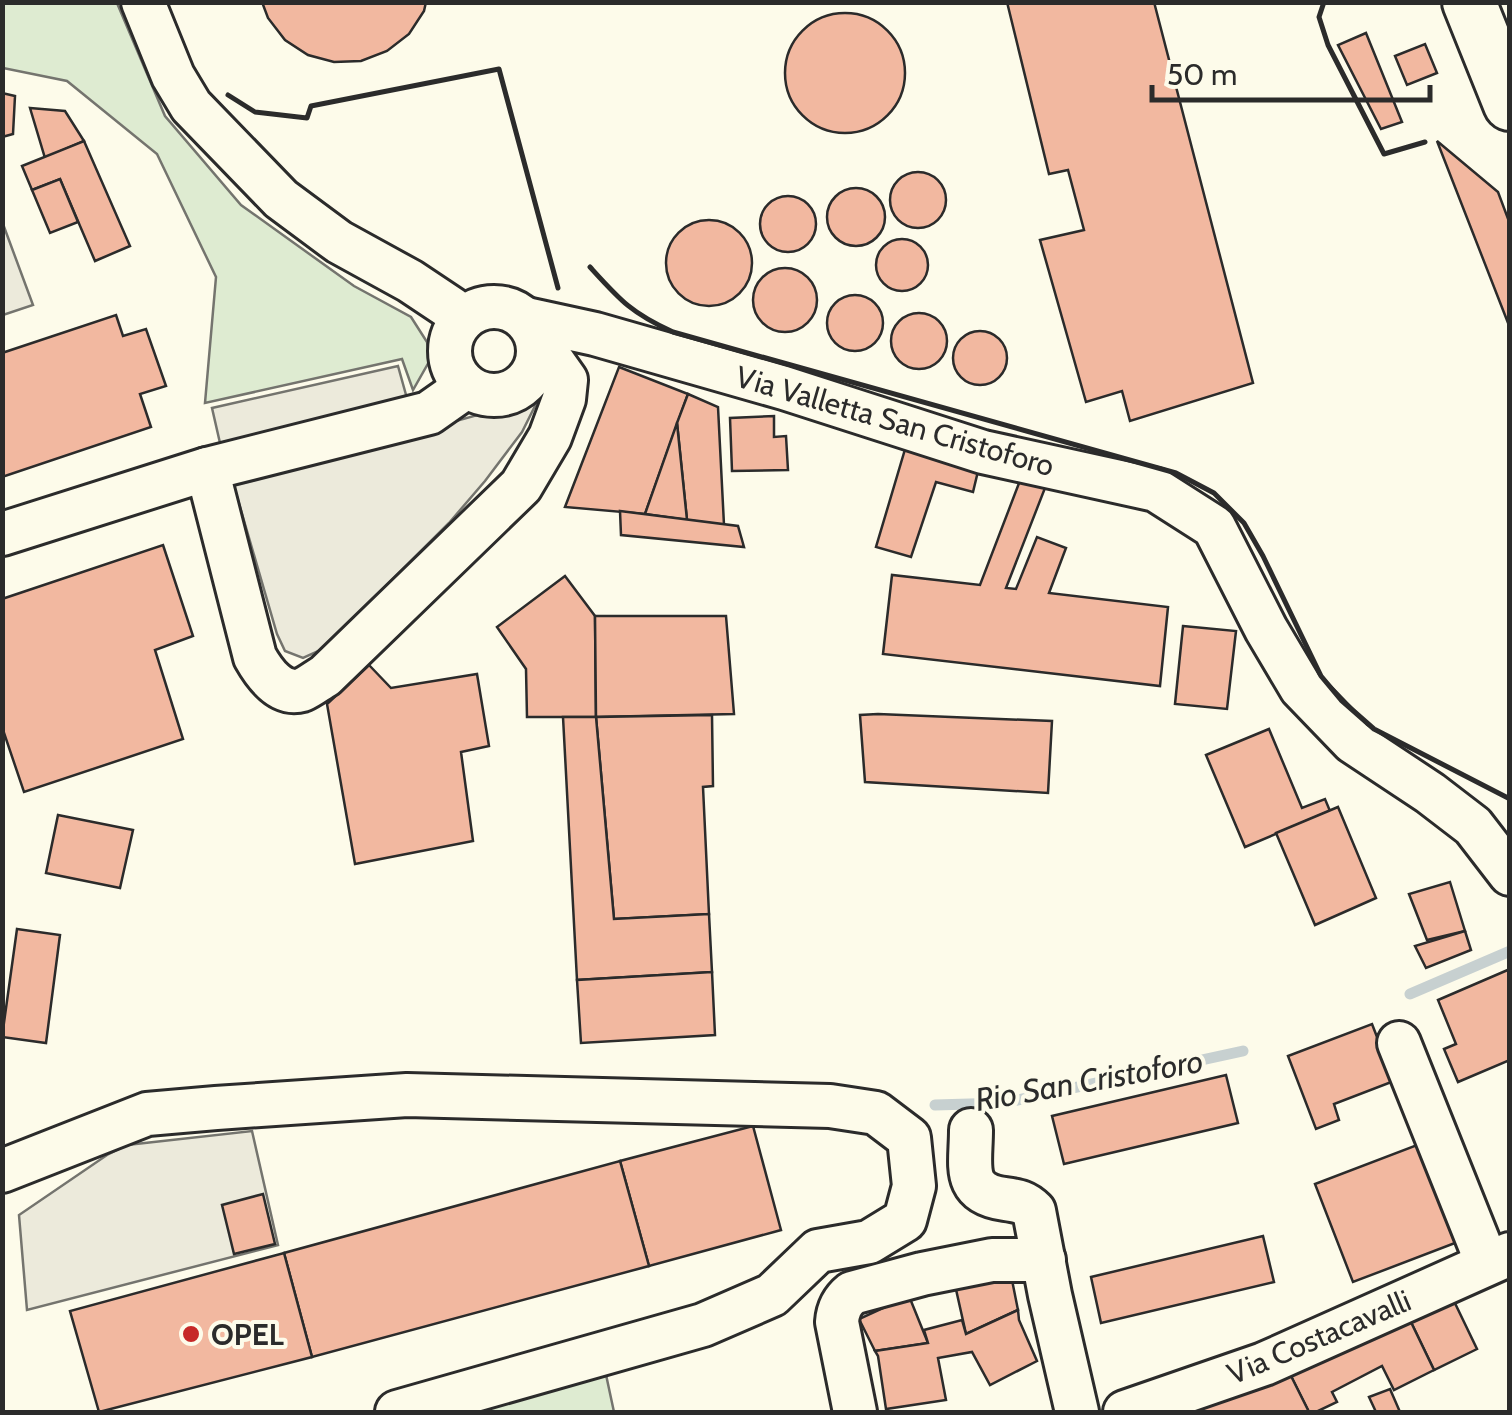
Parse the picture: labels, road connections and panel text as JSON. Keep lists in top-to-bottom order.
{
  "streets": {
    "street": ["Via Valletta San Cristoforo", "Via Costacavalli"]
  },
  "water": ["Rio San Cristoforo"],
  "places": ["OPEL"],
  "scale_bar": "50 m"
}
